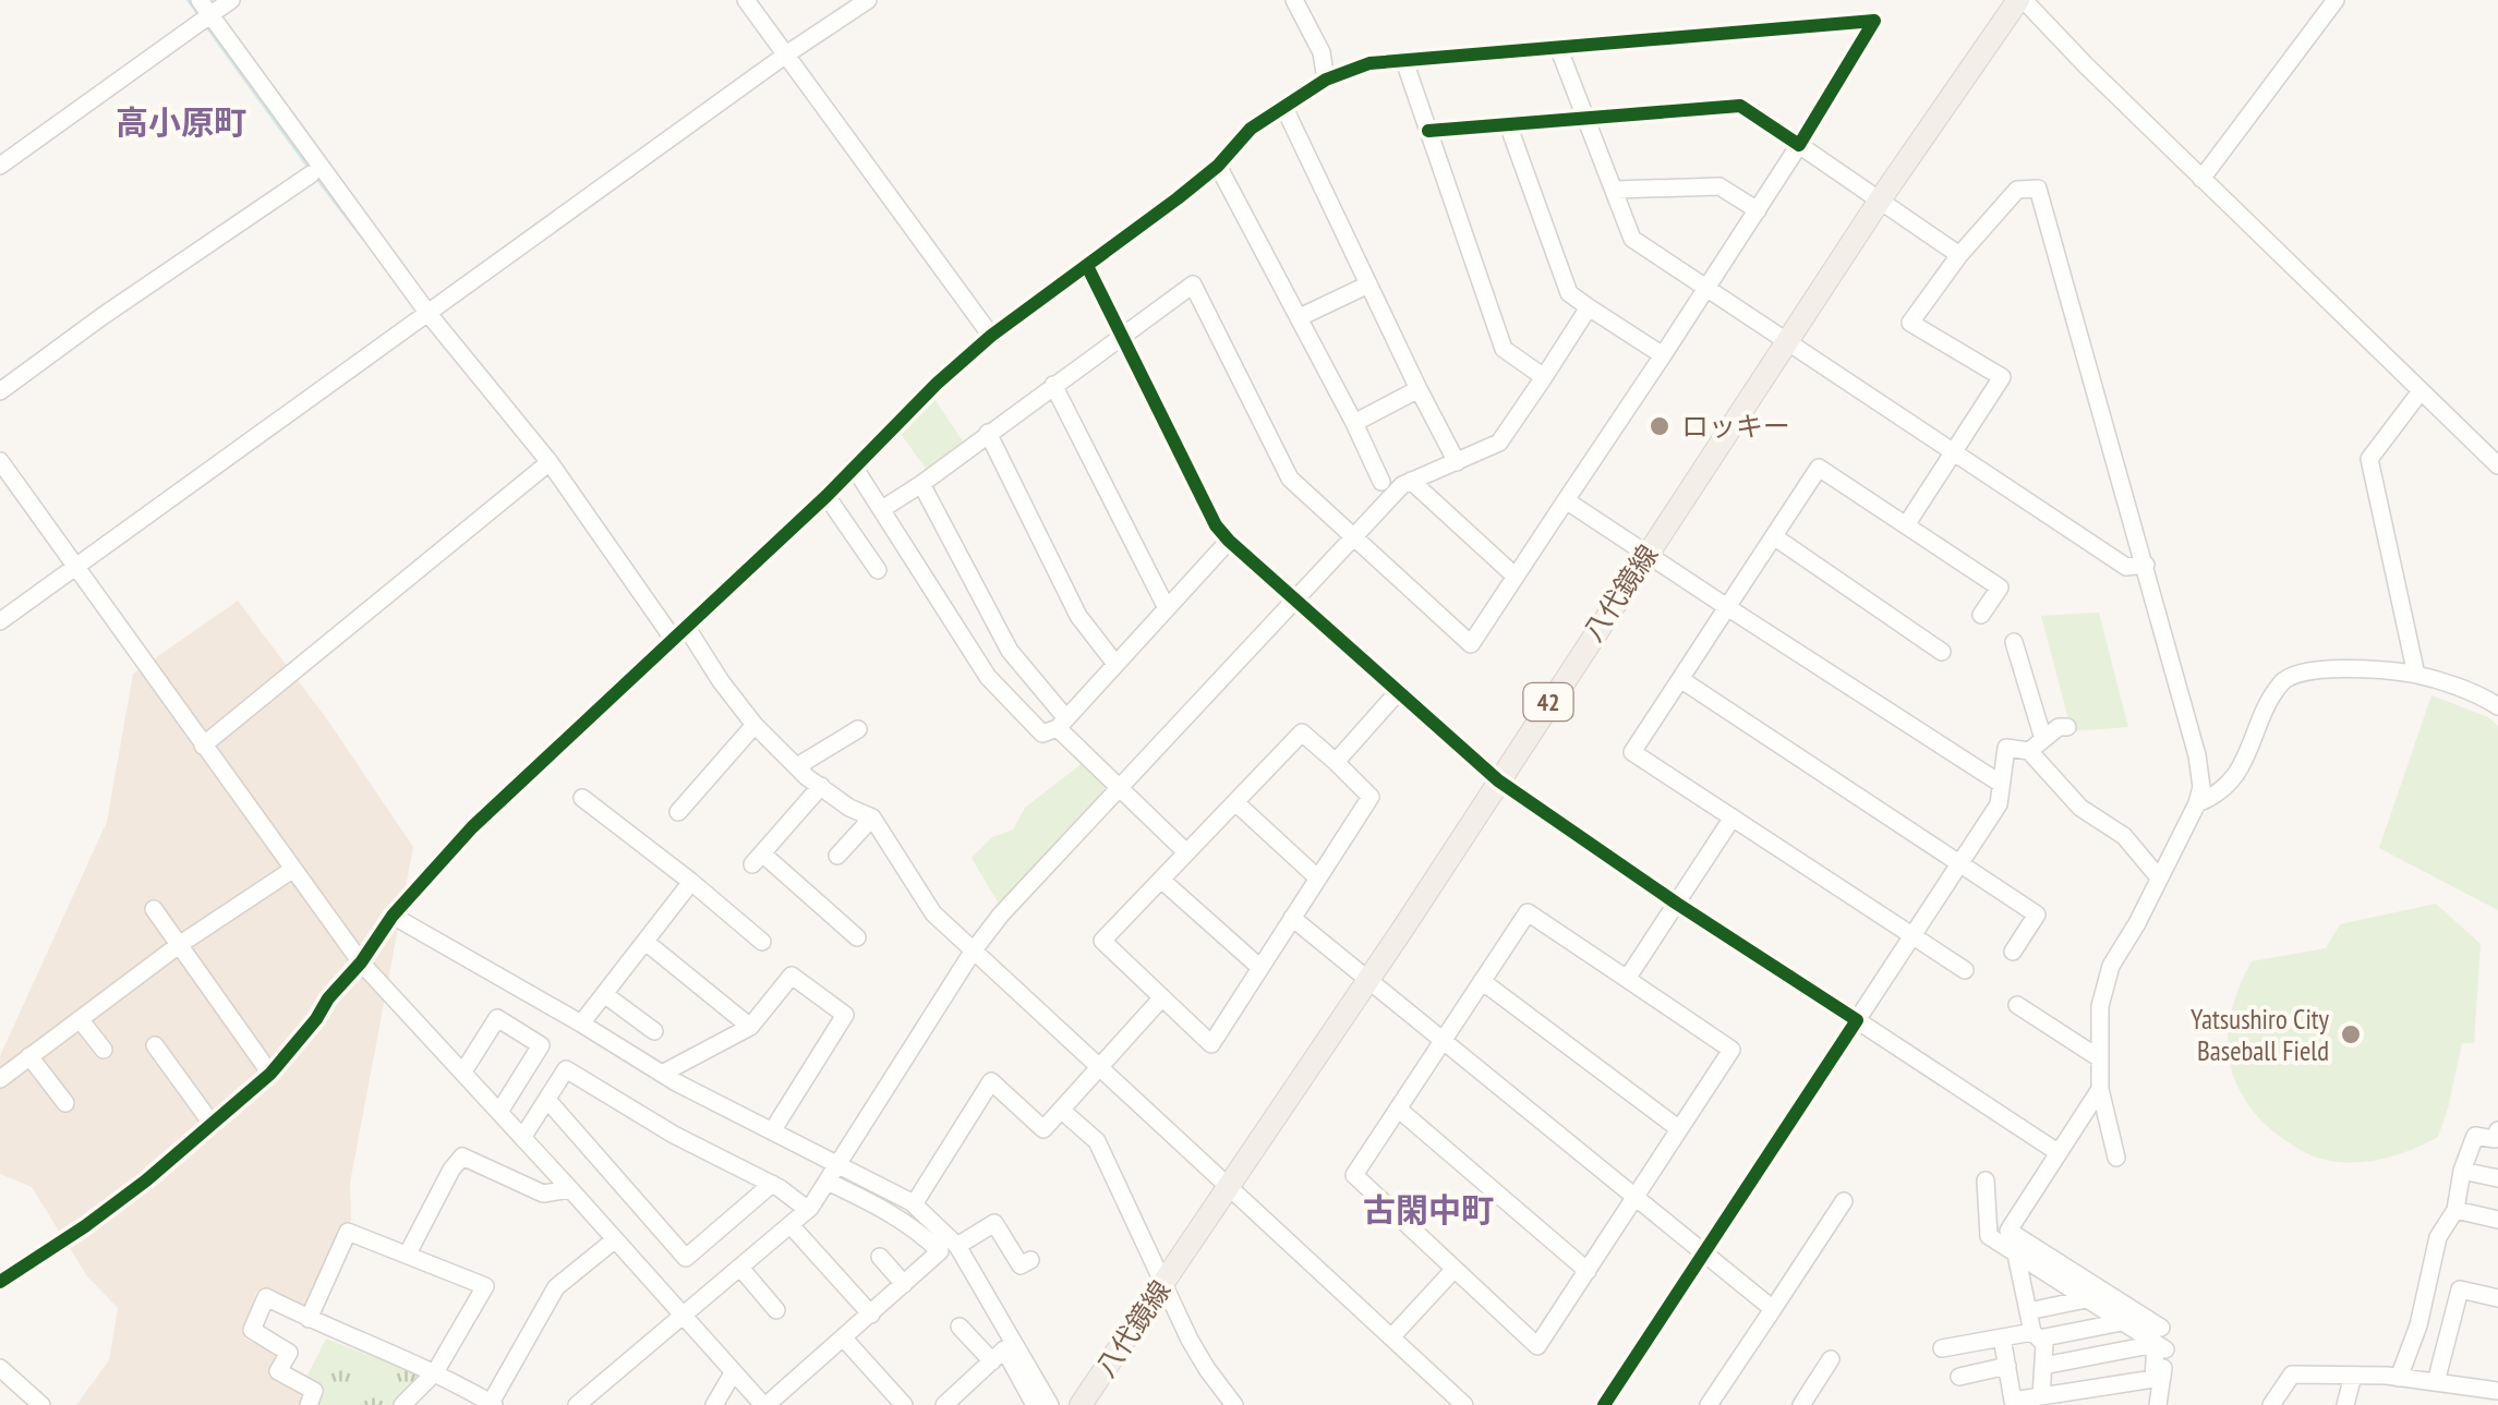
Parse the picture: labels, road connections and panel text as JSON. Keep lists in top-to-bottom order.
{
  "streets": {
    "main road": ["八代鏡線", "42"]
  },
  "districts": ["高小原町", "古閑中町"],
  "places": ["ロッキー", "Yatsushiro City Baseball Field"]
}
